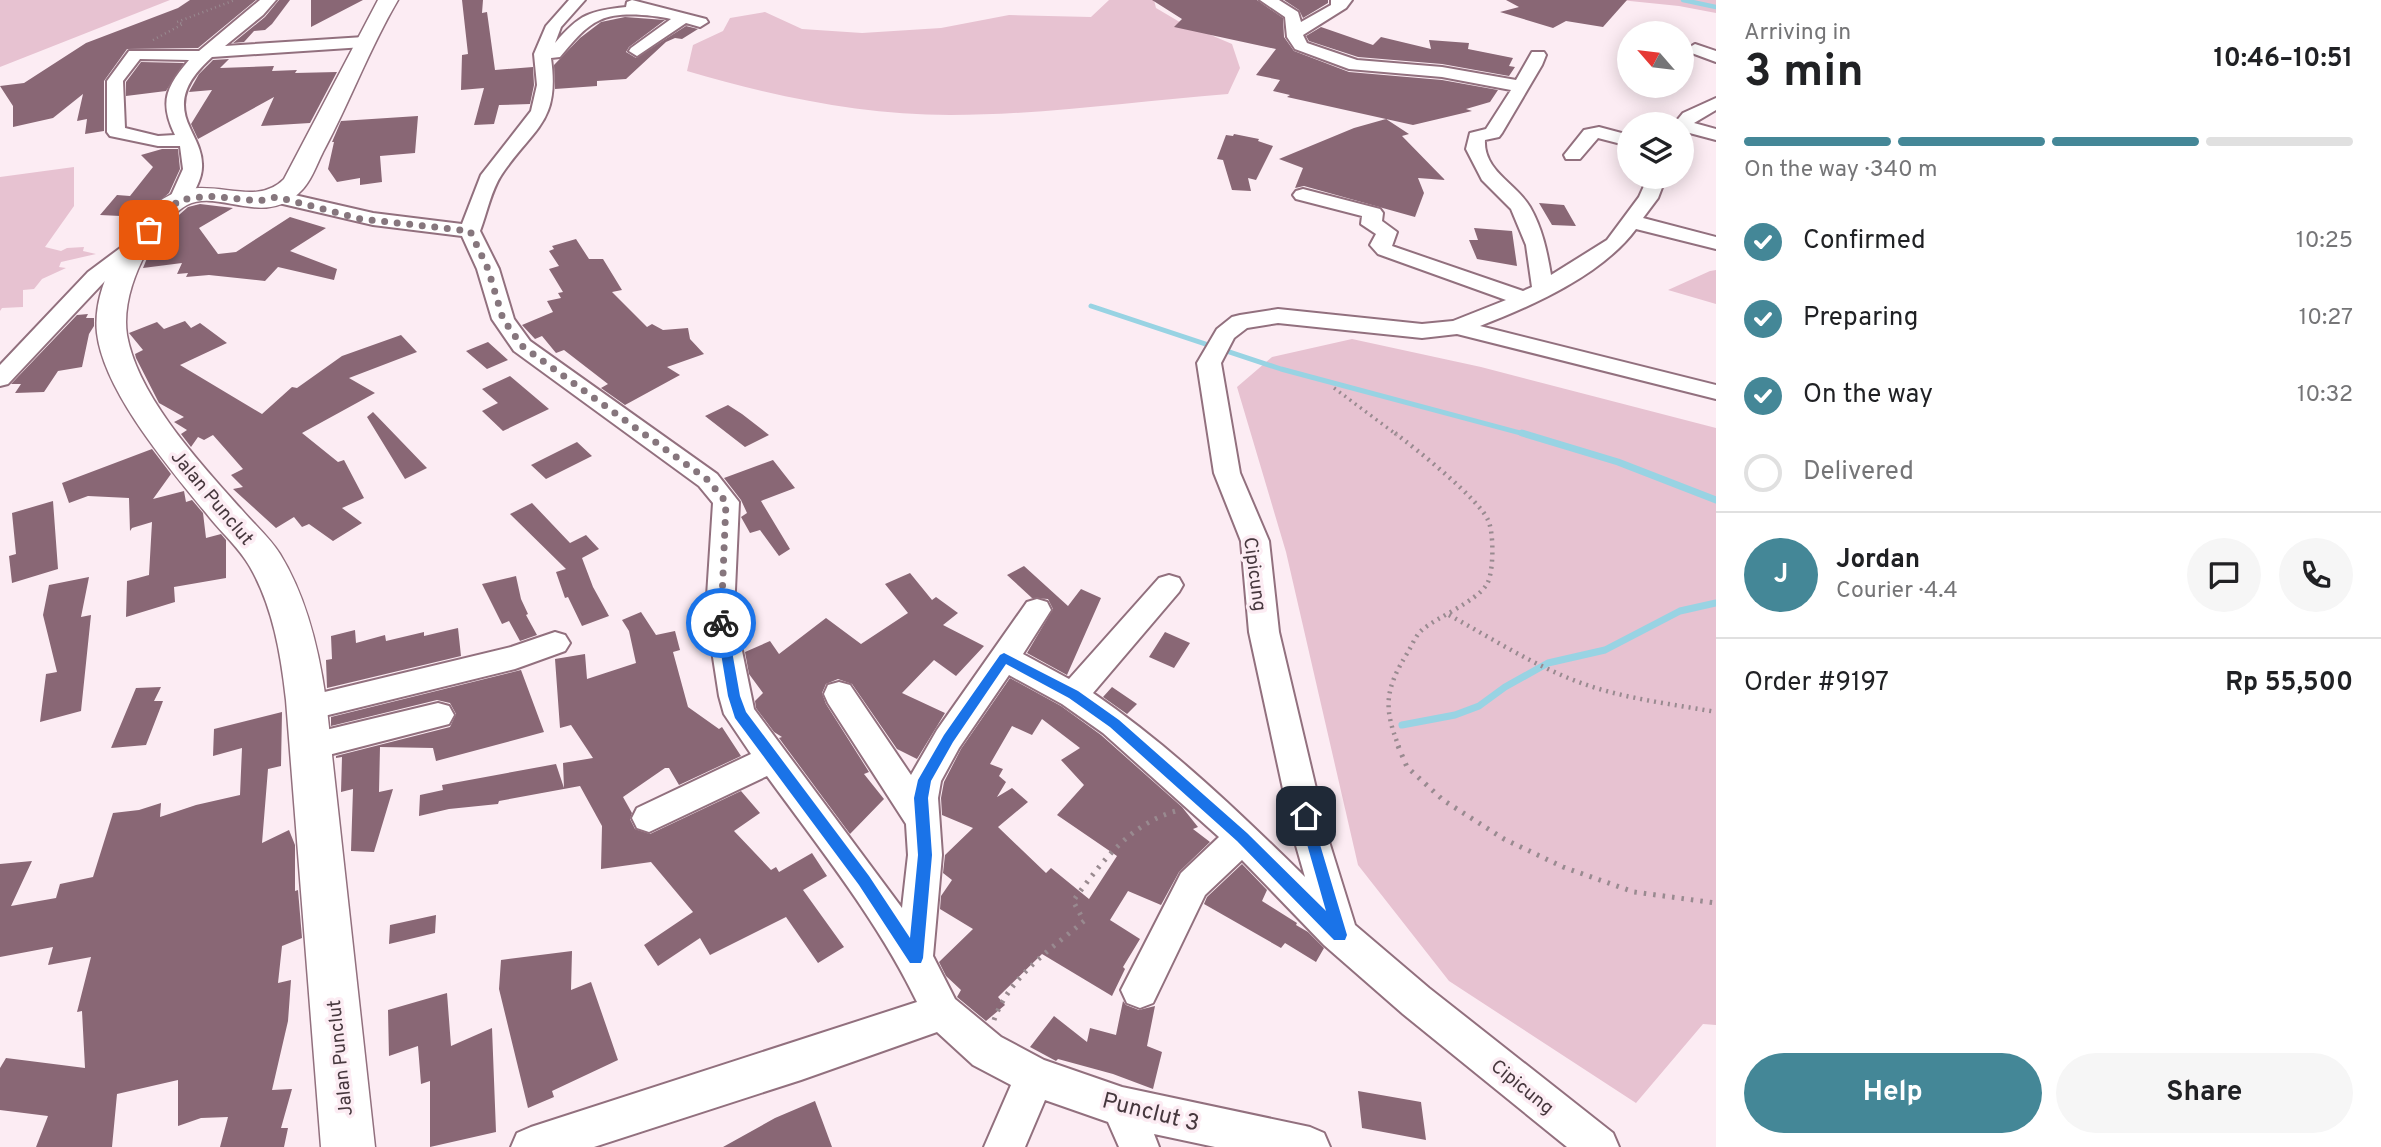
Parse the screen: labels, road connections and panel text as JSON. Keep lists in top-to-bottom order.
{
  "streets": {
    "main road": ["Jalan Punclut"],
    "street": ["Cipicung", "Punclut 3"]
  },
  "north": "top left",
  "page": {
    "heading": ["3 min", "Arriving in", "10:46–10:51"],
    "panel": [
      "Jordan",
      "Courier · 4.4",
      "Order #9197",
      "Rp 55,500"
    ],
    "bar": "On the way · 340 m",
    "list": [
      ["Confirmed", "10:25"],
      ["Preparing", "10:27"],
      ["On the way", "10:32"],
      "Delivered"
    ],
    "round": "J",
    "buttons": ["Help", "Share"]
  }
}
